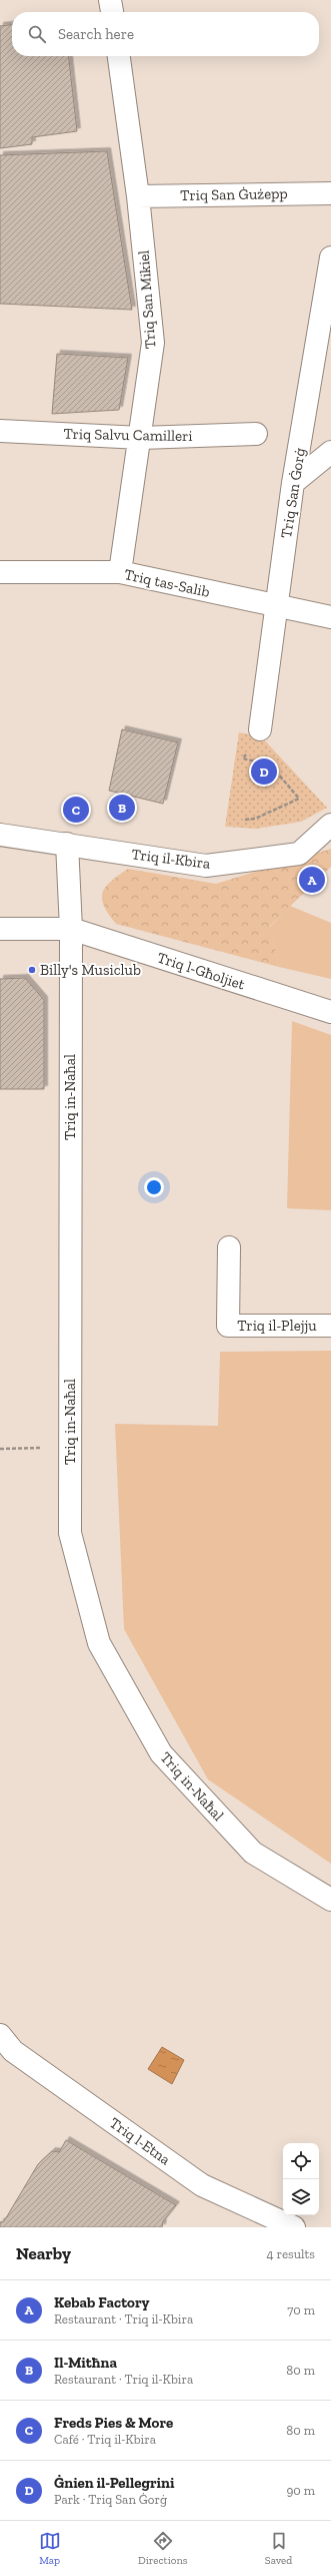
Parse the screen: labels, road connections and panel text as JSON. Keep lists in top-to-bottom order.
{
  "streets": {
    "street": [
      "Triq San Ġużepp",
      "Triq San Mikiel",
      "Triq Salvu Camilleri",
      "Triq San Ġorġ",
      "Triq tas-Salib",
      "Triq il-Kbira",
      "Triq l-Għoljiet",
      "Triq in-Naħal",
      "Triq il-Plejju",
      "Triq l-Etna"
    ]
  },
  "crossings": [
    ["Triq San Ġużepp", "Triq San Mikiel"],
    ["Triq San Mikiel", "Triq Salvu Camilleri"],
    ["Triq San Mikiel", "Triq tas-Salib"],
    ["Triq San Ġorġ", "Triq tas-Salib"],
    ["Triq il-Kbira", "Triq in-Naħal"],
    ["Triq l-Għoljiet", "Triq in-Naħal"]
  ],
  "places": ["Billy's Musiclub"],
  "page": {
    "search": "Search here",
    "pins": [
      "D",
      "B",
      "C",
      "A"
    ],
    "heading": ["Nearby", "4 results"],
    "list": [
      {
        "mark": "A",
        "name": "Kebab Factory",
        "note": "Restaurant · Triq il-Kbira",
        "value": "70 m"
      },
      {
        "mark": "B",
        "name": "Il-Mitħna",
        "note": "Restaurant · Triq il-Kbira",
        "value": "80 m"
      },
      {
        "mark": "C",
        "name": "Freds Pies & More",
        "note": "Café · Triq il-Kbira",
        "value": "80 m"
      },
      {
        "mark": "D",
        "name": "Ġnien il-Pellegrini",
        "note": "Park · Triq San Ġorġ",
        "value": "90 m"
      }
    ],
    "nav": ["Map", "Directions", "Saved"]
  }
}
